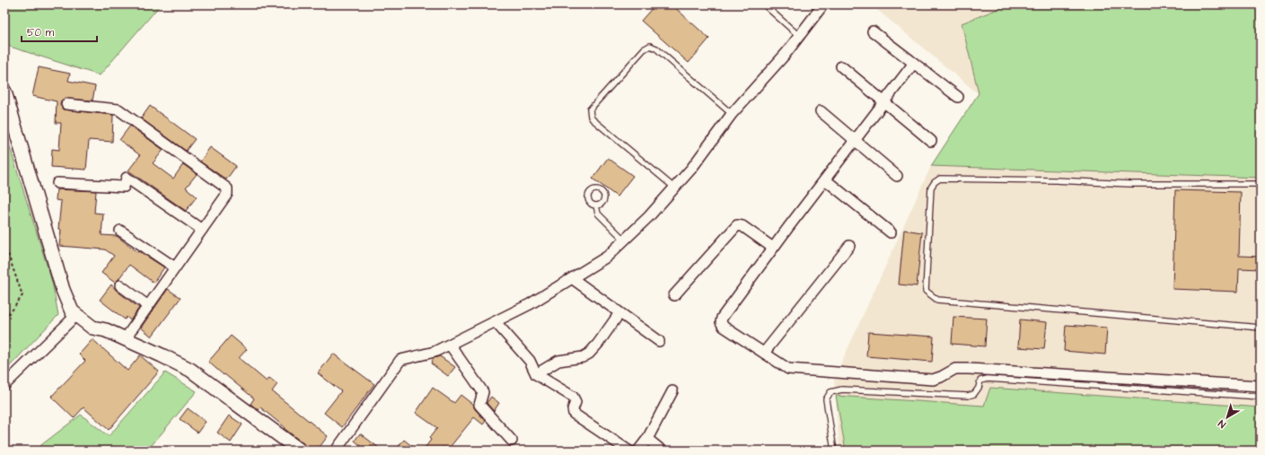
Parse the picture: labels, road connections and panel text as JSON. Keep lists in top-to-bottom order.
{
  "scale_bar": "50 m",
  "north": "bottom left"
}
